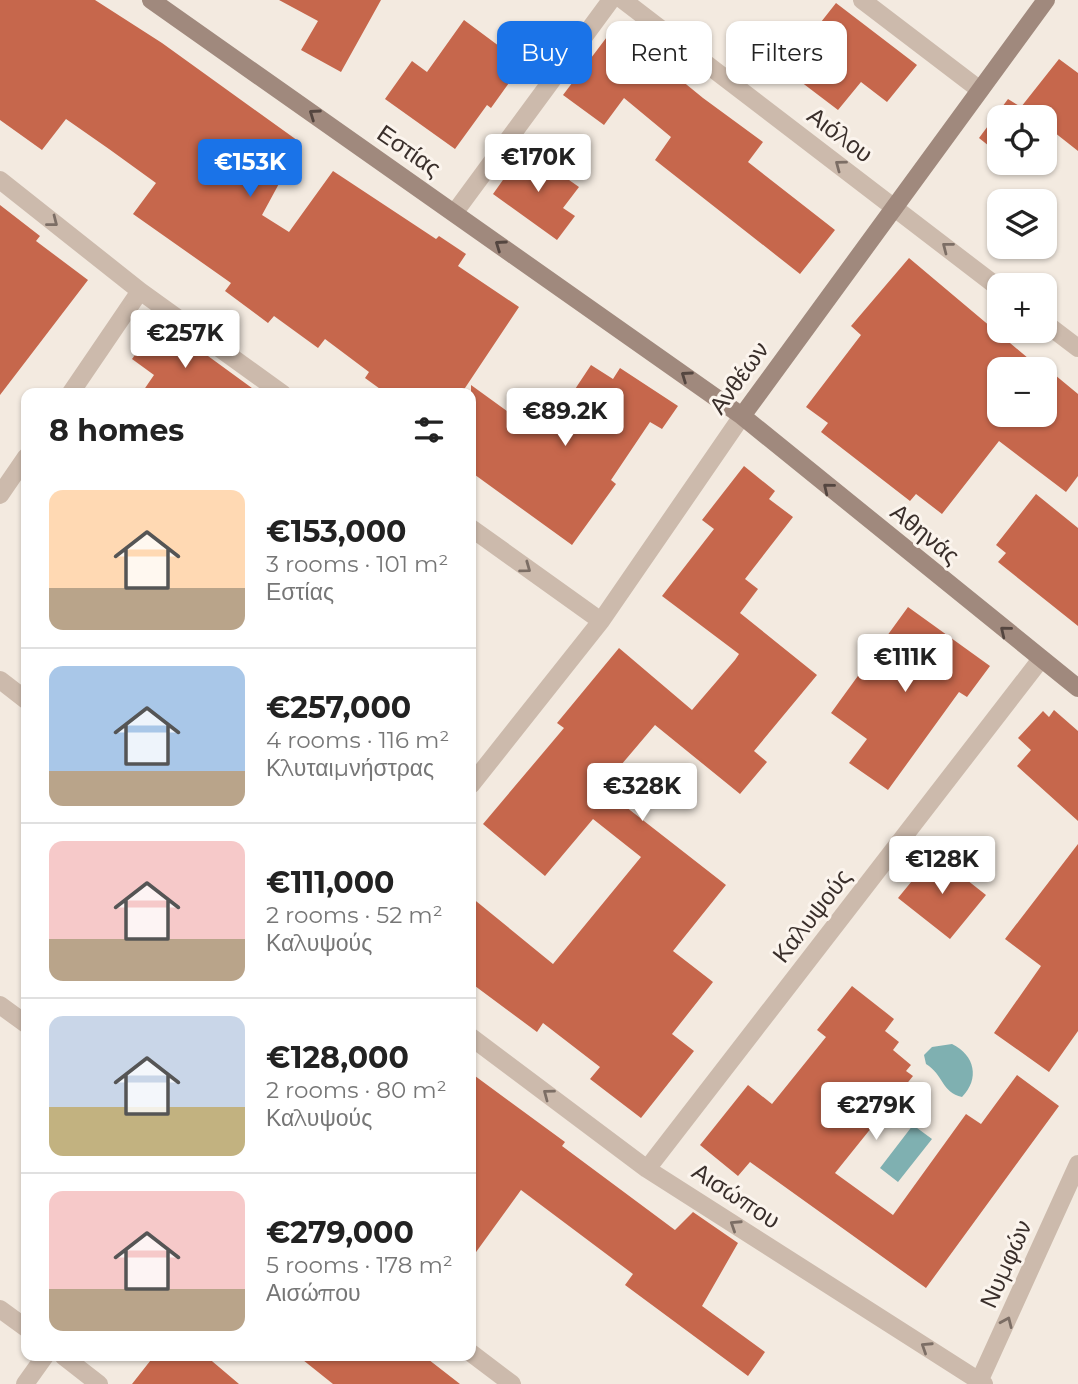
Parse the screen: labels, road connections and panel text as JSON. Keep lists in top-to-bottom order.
{
  "streets": {
    "street": [
      "Αιόλου",
      "Εστίας",
      "Ανθέων",
      "Αθηνάς",
      "Καλυψούς",
      "Αισώπου",
      "Νυμφών"
    ]
  },
  "crossings": [
    ["Αιόλου", "Ανθέων"],
    ["Εστίας", "Ανθέων"],
    ["Εστίας", "Αθηνάς"],
    ["Ανθέων", "Αθηνάς"],
    ["Αθηνάς", "Καλυψούς"],
    ["Καλυψούς", "Αισώπου"],
    ["Αισώπου", "Νυμφών"]
  ],
  "one_way": [
    "Εστίας",
    "Αθηνάς",
    "Αισώπου",
    "Νυμφών"
  ],
  "page": {
    "chip": ["Buy", "Rent", "Filters"],
    "map_buttons": ["+", "−"],
    "price": [
      "€170K",
      "€153K",
      "€257K",
      "€89.2K",
      "€111K",
      "€328K",
      "€128K",
      "€279K"
    ],
    "heading": "8 homes",
    "list": [
      {
        "name": "€153,000",
        "note": "3 rooms · 101 m² · Εστίας"
      },
      {
        "name": "€257,000",
        "note": "4 rooms · 116 m² · Κλυταιμνήστρας"
      },
      {
        "name": "€111,000",
        "note": "2 rooms · 52 m² · Καλυψούς"
      },
      {
        "name": "€128,000",
        "note": "2 rooms · 80 m² · Καλυψούς"
      },
      {
        "name": "€279,000",
        "note": "5 rooms · 178 m² · Αισώπου"
      }
    ]
  }
}
